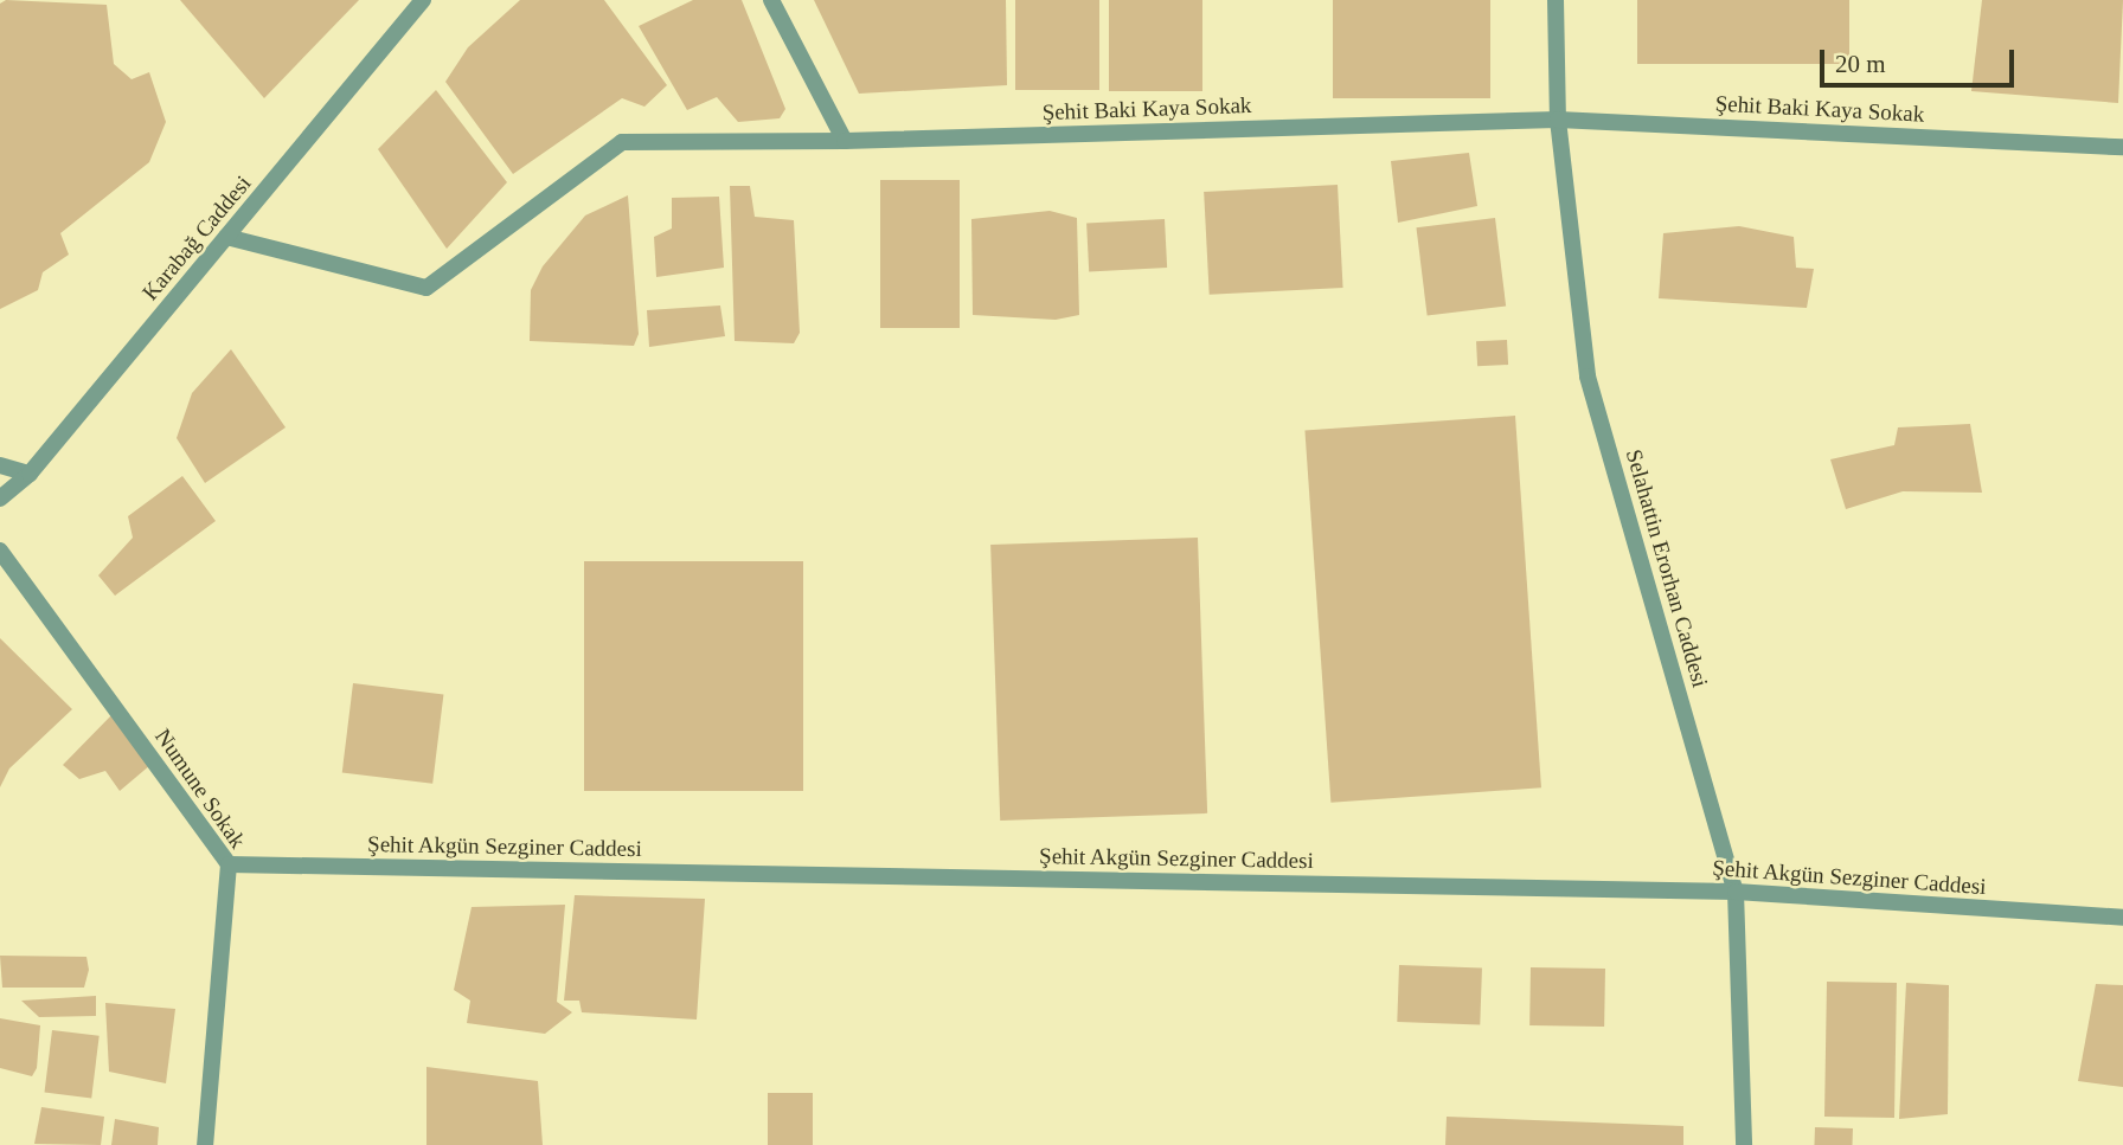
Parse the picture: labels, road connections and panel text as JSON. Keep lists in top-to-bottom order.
{
  "streets": {
    "street": [
      "Şehit Baki Kaya Sokak",
      "Karabağ Caddesi",
      "Selahattin Erorhan Caddesi",
      "Numune Sokak",
      "Şehit Akgün Sezginer Caddesi"
    ]
  },
  "crossings": [
    ["Şehit Baki Kaya Sokak", "Karabağ Caddesi"],
    ["Şehit Baki Kaya Sokak", "Selahattin Erorhan Caddesi"],
    ["Selahattin Erorhan Caddesi", "Şehit Akgün Sezginer Caddesi"],
    ["Numune Sokak", "Şehit Akgün Sezginer Caddesi"]
  ],
  "scale_bar": "20 m"
}
